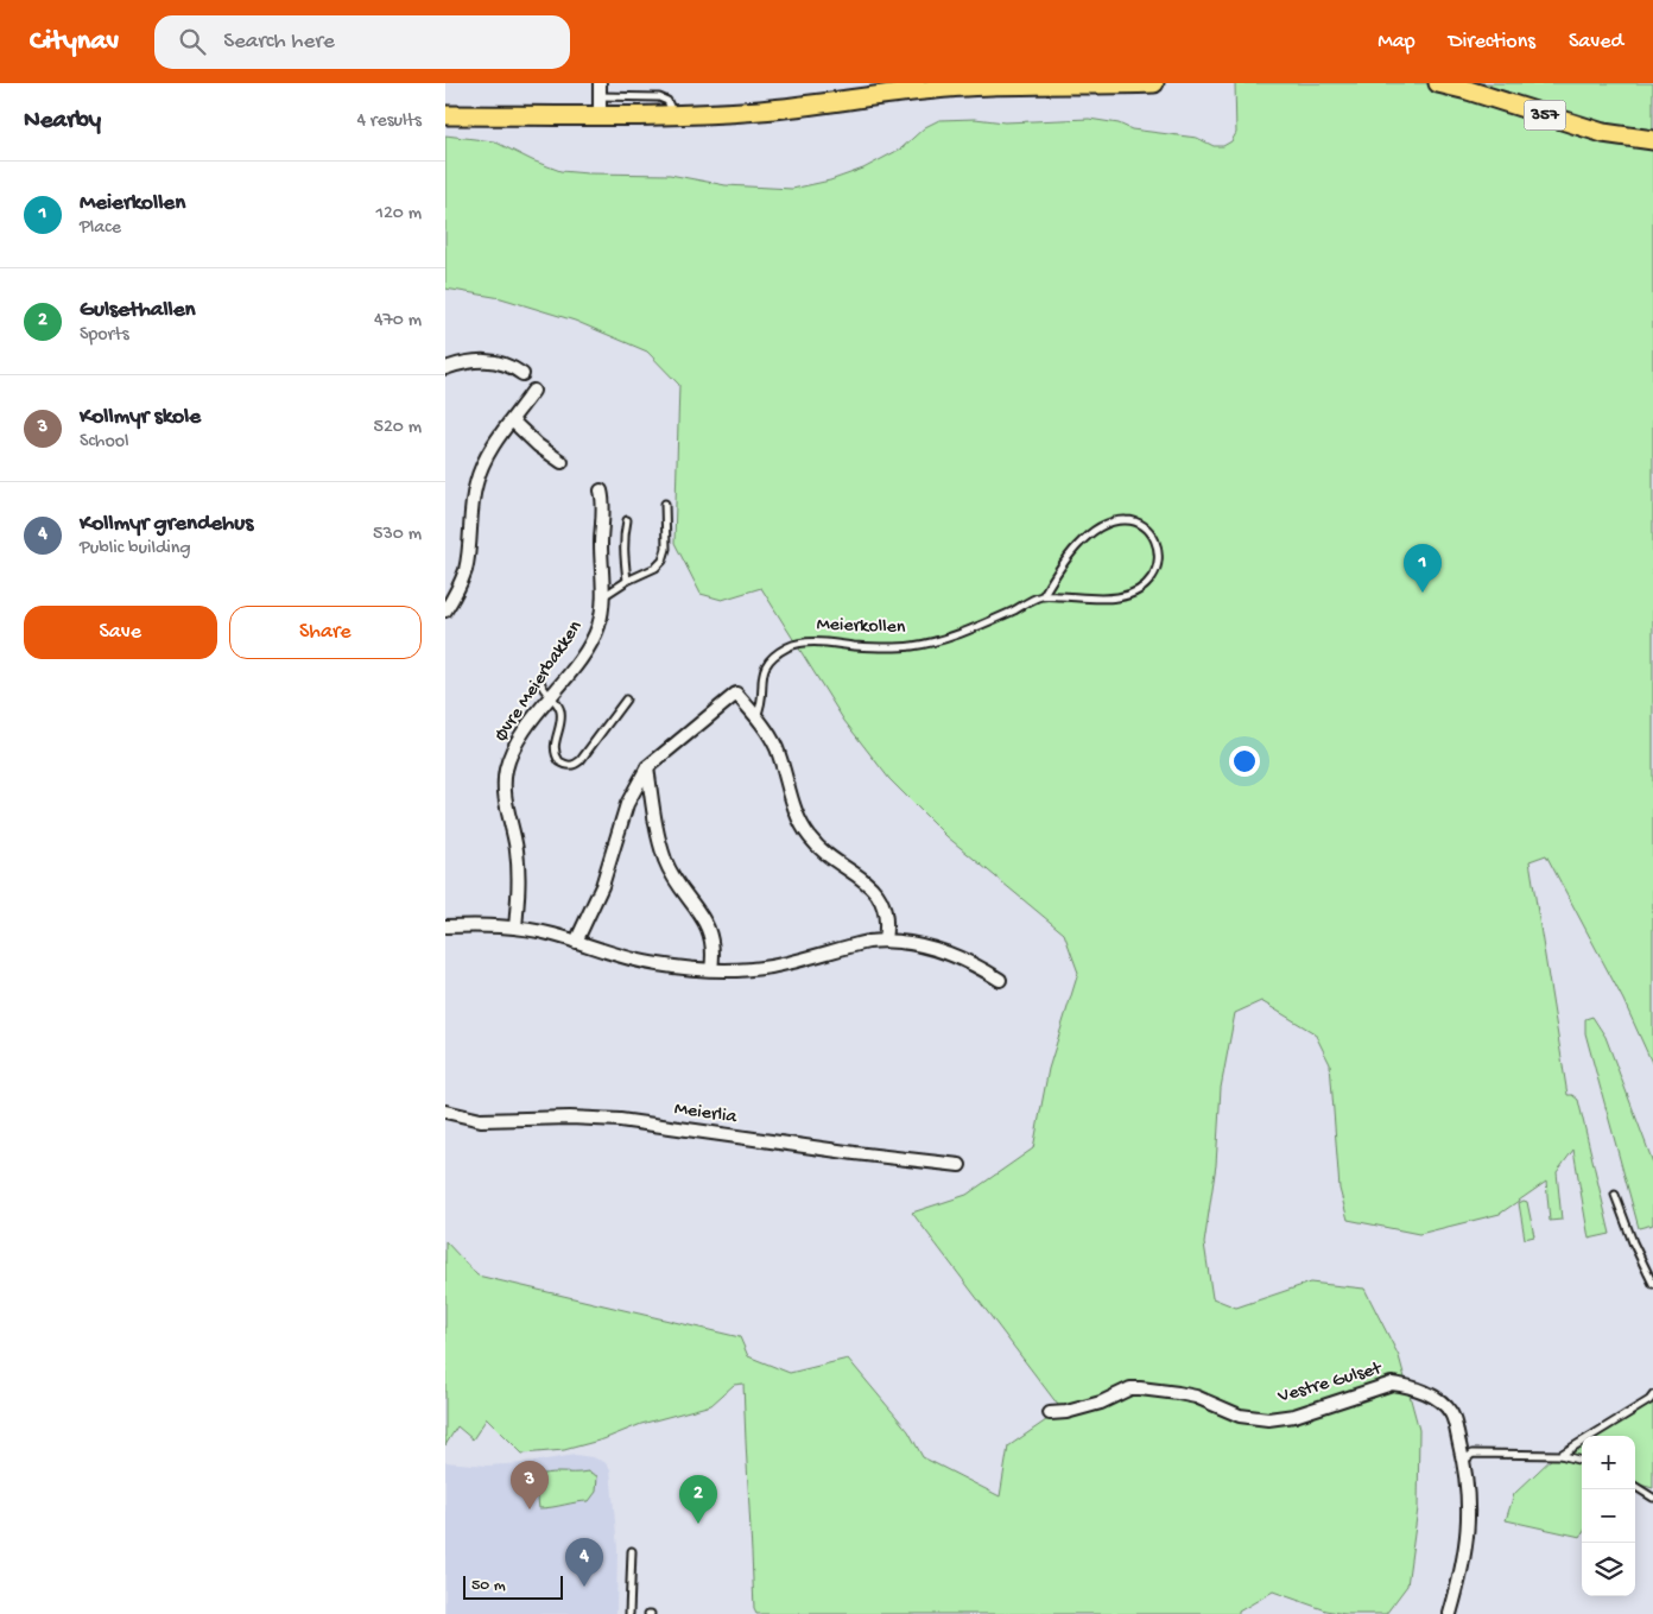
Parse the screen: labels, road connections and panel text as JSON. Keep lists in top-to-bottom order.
{
  "streets": {
    "main road": ["357"],
    "street": ["Øvre Meierbakken", "Meierlia", "Vestre Gulset"],
    "lane": ["Meierkollen"]
  },
  "scale_bar": "50 m",
  "page": {
    "header": "Citynav",
    "search": "Search here",
    "nav": ["Map", "Directions", "Saved"],
    "heading": ["Nearby", "4 results"],
    "list": [
      {
        "mark": "1",
        "name": "Meierkollen",
        "note": "Place",
        "value": "120 m"
      },
      {
        "mark": "2",
        "name": "Gulsethallen",
        "note": "Sports",
        "value": "470 m"
      },
      {
        "mark": "3",
        "name": "Kollmyr skole",
        "note": "School",
        "value": "520 m"
      },
      {
        "mark": "4",
        "name": "Kollmyr grendehus",
        "note": "Public building",
        "value": "530 m"
      }
    ],
    "pins": [
      "1",
      "3",
      "2",
      "4"
    ],
    "buttons": ["Save", "Share"],
    "map_buttons": ["+", "−"],
    "scale": "50 m"
  }
}
